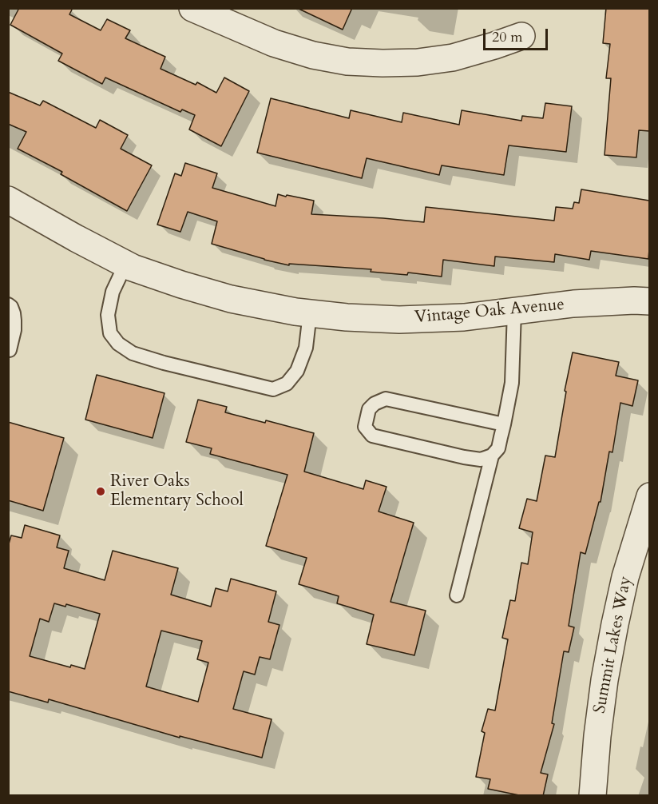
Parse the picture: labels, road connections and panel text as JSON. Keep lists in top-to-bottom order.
{
  "streets": {
    "street": ["Vintage Oak Avenue", "Summit Lakes Way"]
  },
  "places": ["River Oaks Elementary School"],
  "scale_bar": "20 m"
}
